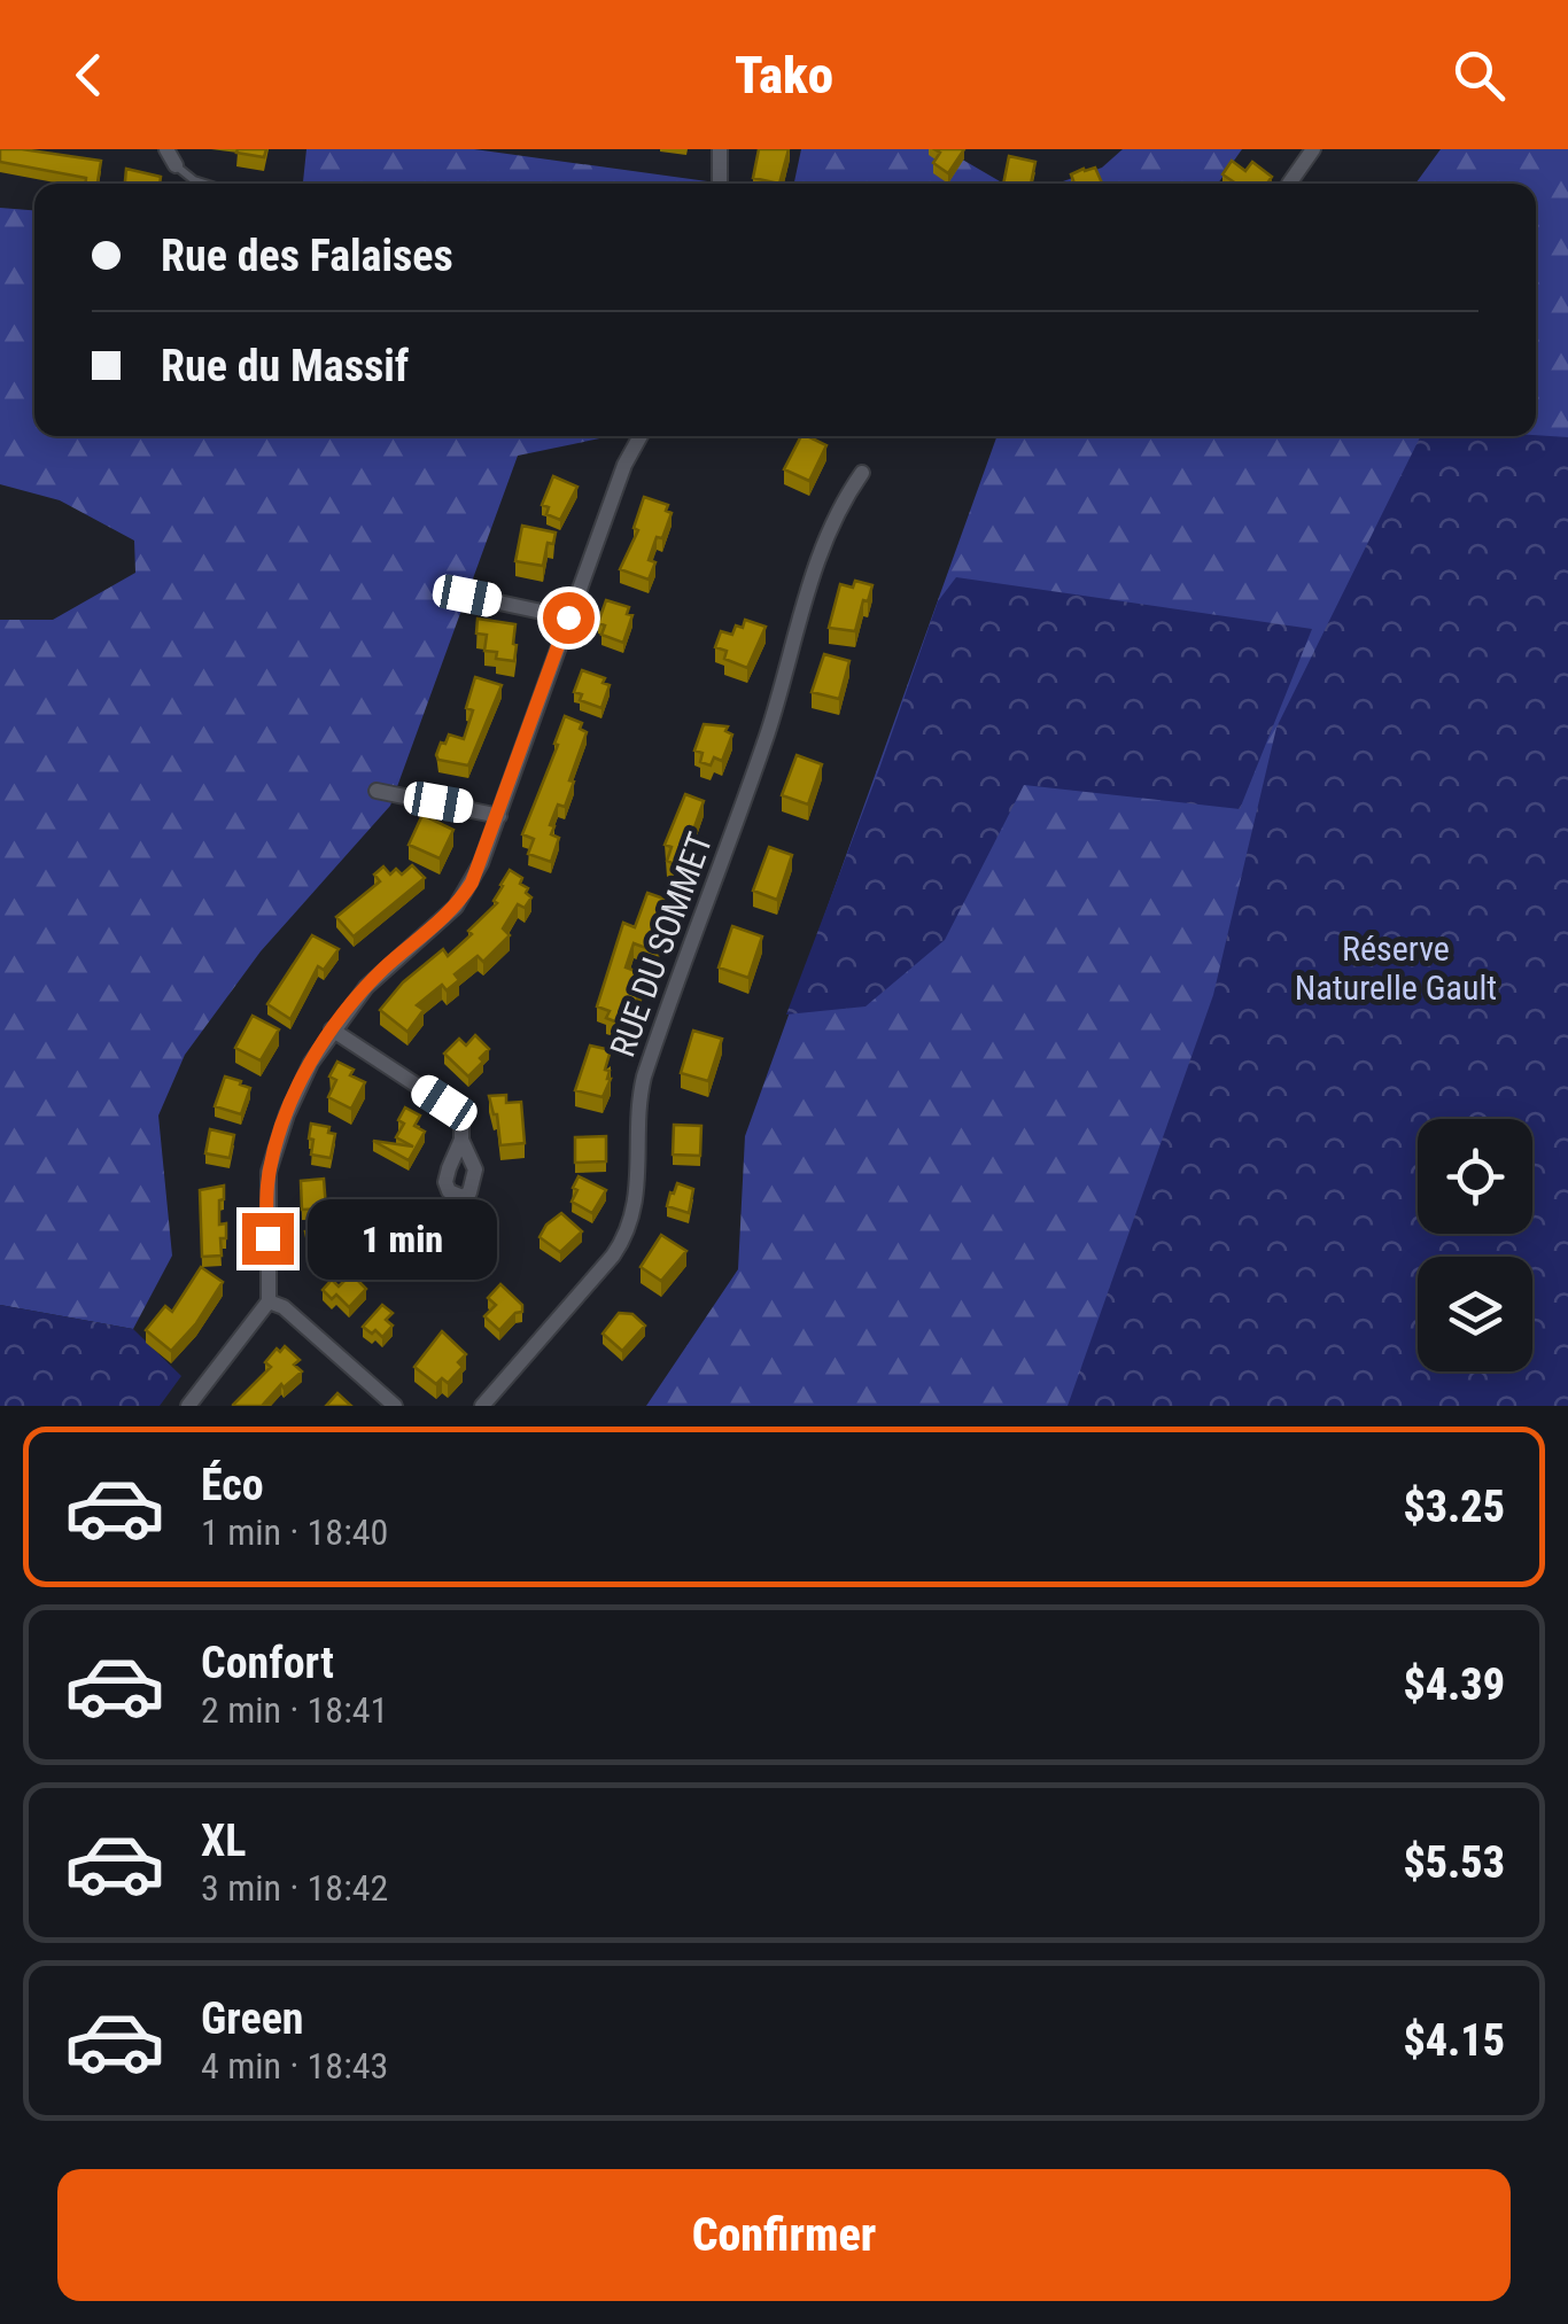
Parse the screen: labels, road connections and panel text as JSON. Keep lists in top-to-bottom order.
{
  "streets": {
    "street": ["RUE DU SOMMET"]
  },
  "parks": ["Réserve Naturelle Gault"],
  "page": {
    "header": "Tako",
    "banner": ["Rue des Falaises", "Rue du Massif"],
    "bubble": "1 min",
    "list": [
      {
        "name": "Éco",
        "note": "1 min · 18:40",
        "value": "$3.25"
      },
      {
        "name": "Confort",
        "note": "2 min · 18:41",
        "value": "$4.39"
      },
      {
        "name": "XL",
        "note": "3 min · 18:42",
        "value": "$5.53"
      },
      {
        "name": "Green",
        "note": "4 min · 18:43",
        "value": "$4.15"
      }
    ],
    "buttons": "Confirmer"
  }
}
